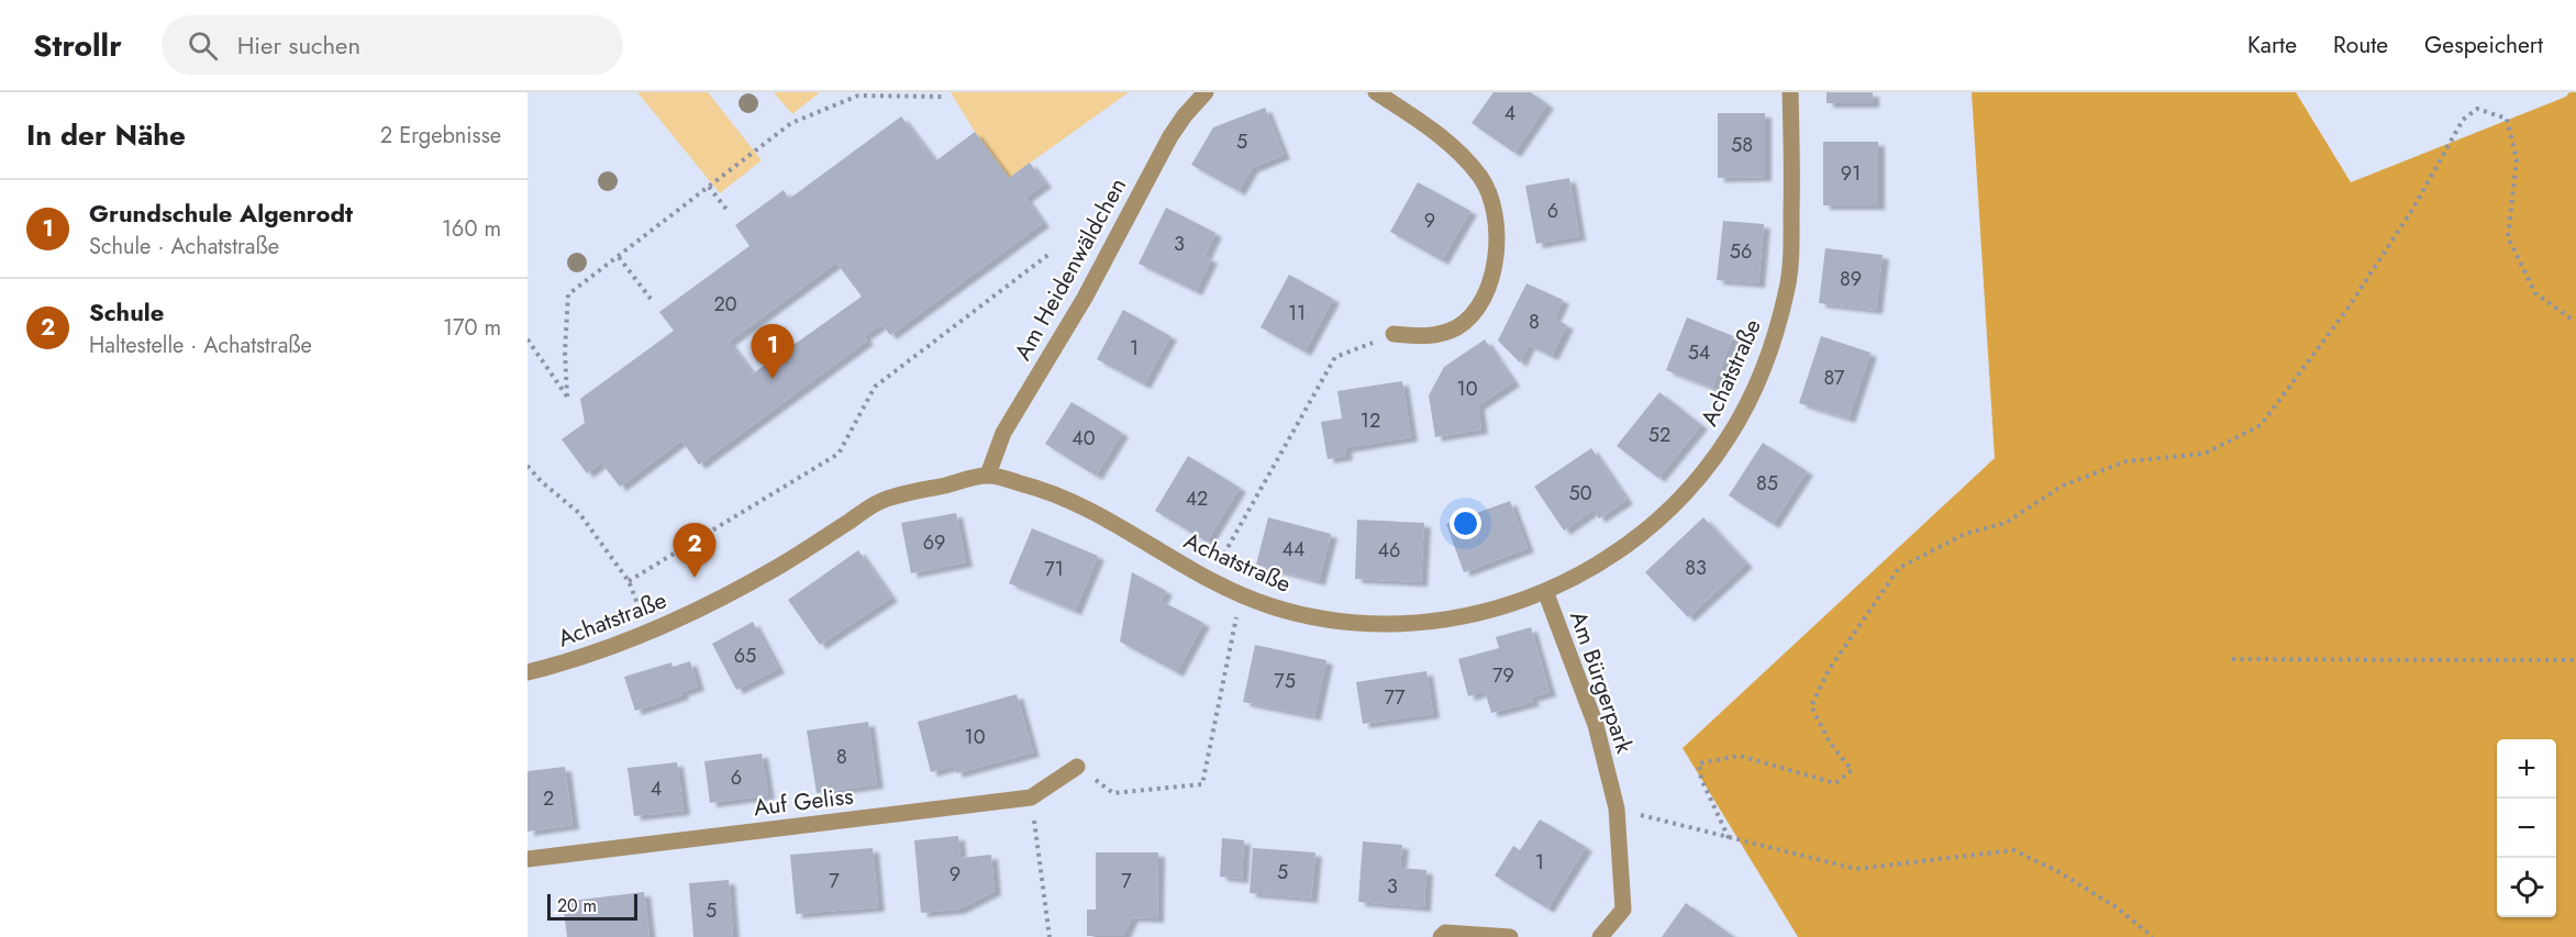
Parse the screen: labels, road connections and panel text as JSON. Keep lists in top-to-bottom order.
{
  "streets": {
    "street": [
      "Am Heidenwäldchen",
      "Achatstraße",
      "Am Bürgerpark",
      "Auf Geliss"
    ]
  },
  "crossings": [
    ["Am Heidenwäldchen", "Achatstraße"],
    ["Achatstraße", "Am Bürgerpark"]
  ],
  "house_numbers": [
    "4",
    "5",
    "58",
    "91",
    "6",
    "9",
    "3",
    "56",
    "89",
    "20",
    "11",
    "8",
    "1",
    "54",
    "87",
    "10",
    "12",
    "52",
    "40",
    "85",
    "50",
    "42",
    "69",
    "44",
    "46",
    "83",
    "71",
    "65",
    "79",
    "75",
    "77",
    "10",
    "8",
    "6",
    "4",
    "2",
    "1",
    "5",
    "9",
    "7",
    "7",
    "3",
    "5"
  ],
  "scale_bar": "20 m",
  "page": {
    "header": "Strollr",
    "search": "Hier suchen",
    "nav": ["Karte", "Route", "Gespeichert"],
    "heading": ["In der Nähe", "2 Ergebnisse"],
    "list": [
      {
        "mark": "1",
        "name": "Grundschule Algenrodt",
        "note": "Schule · Achatstraße",
        "value": "160 m"
      },
      {
        "mark": "2",
        "name": "Schule",
        "note": "Haltestelle · Achatstraße",
        "value": "170 m"
      }
    ],
    "pins": ["1", "2"],
    "map_buttons": ["+", "−"],
    "scale": "20 m"
  }
}
